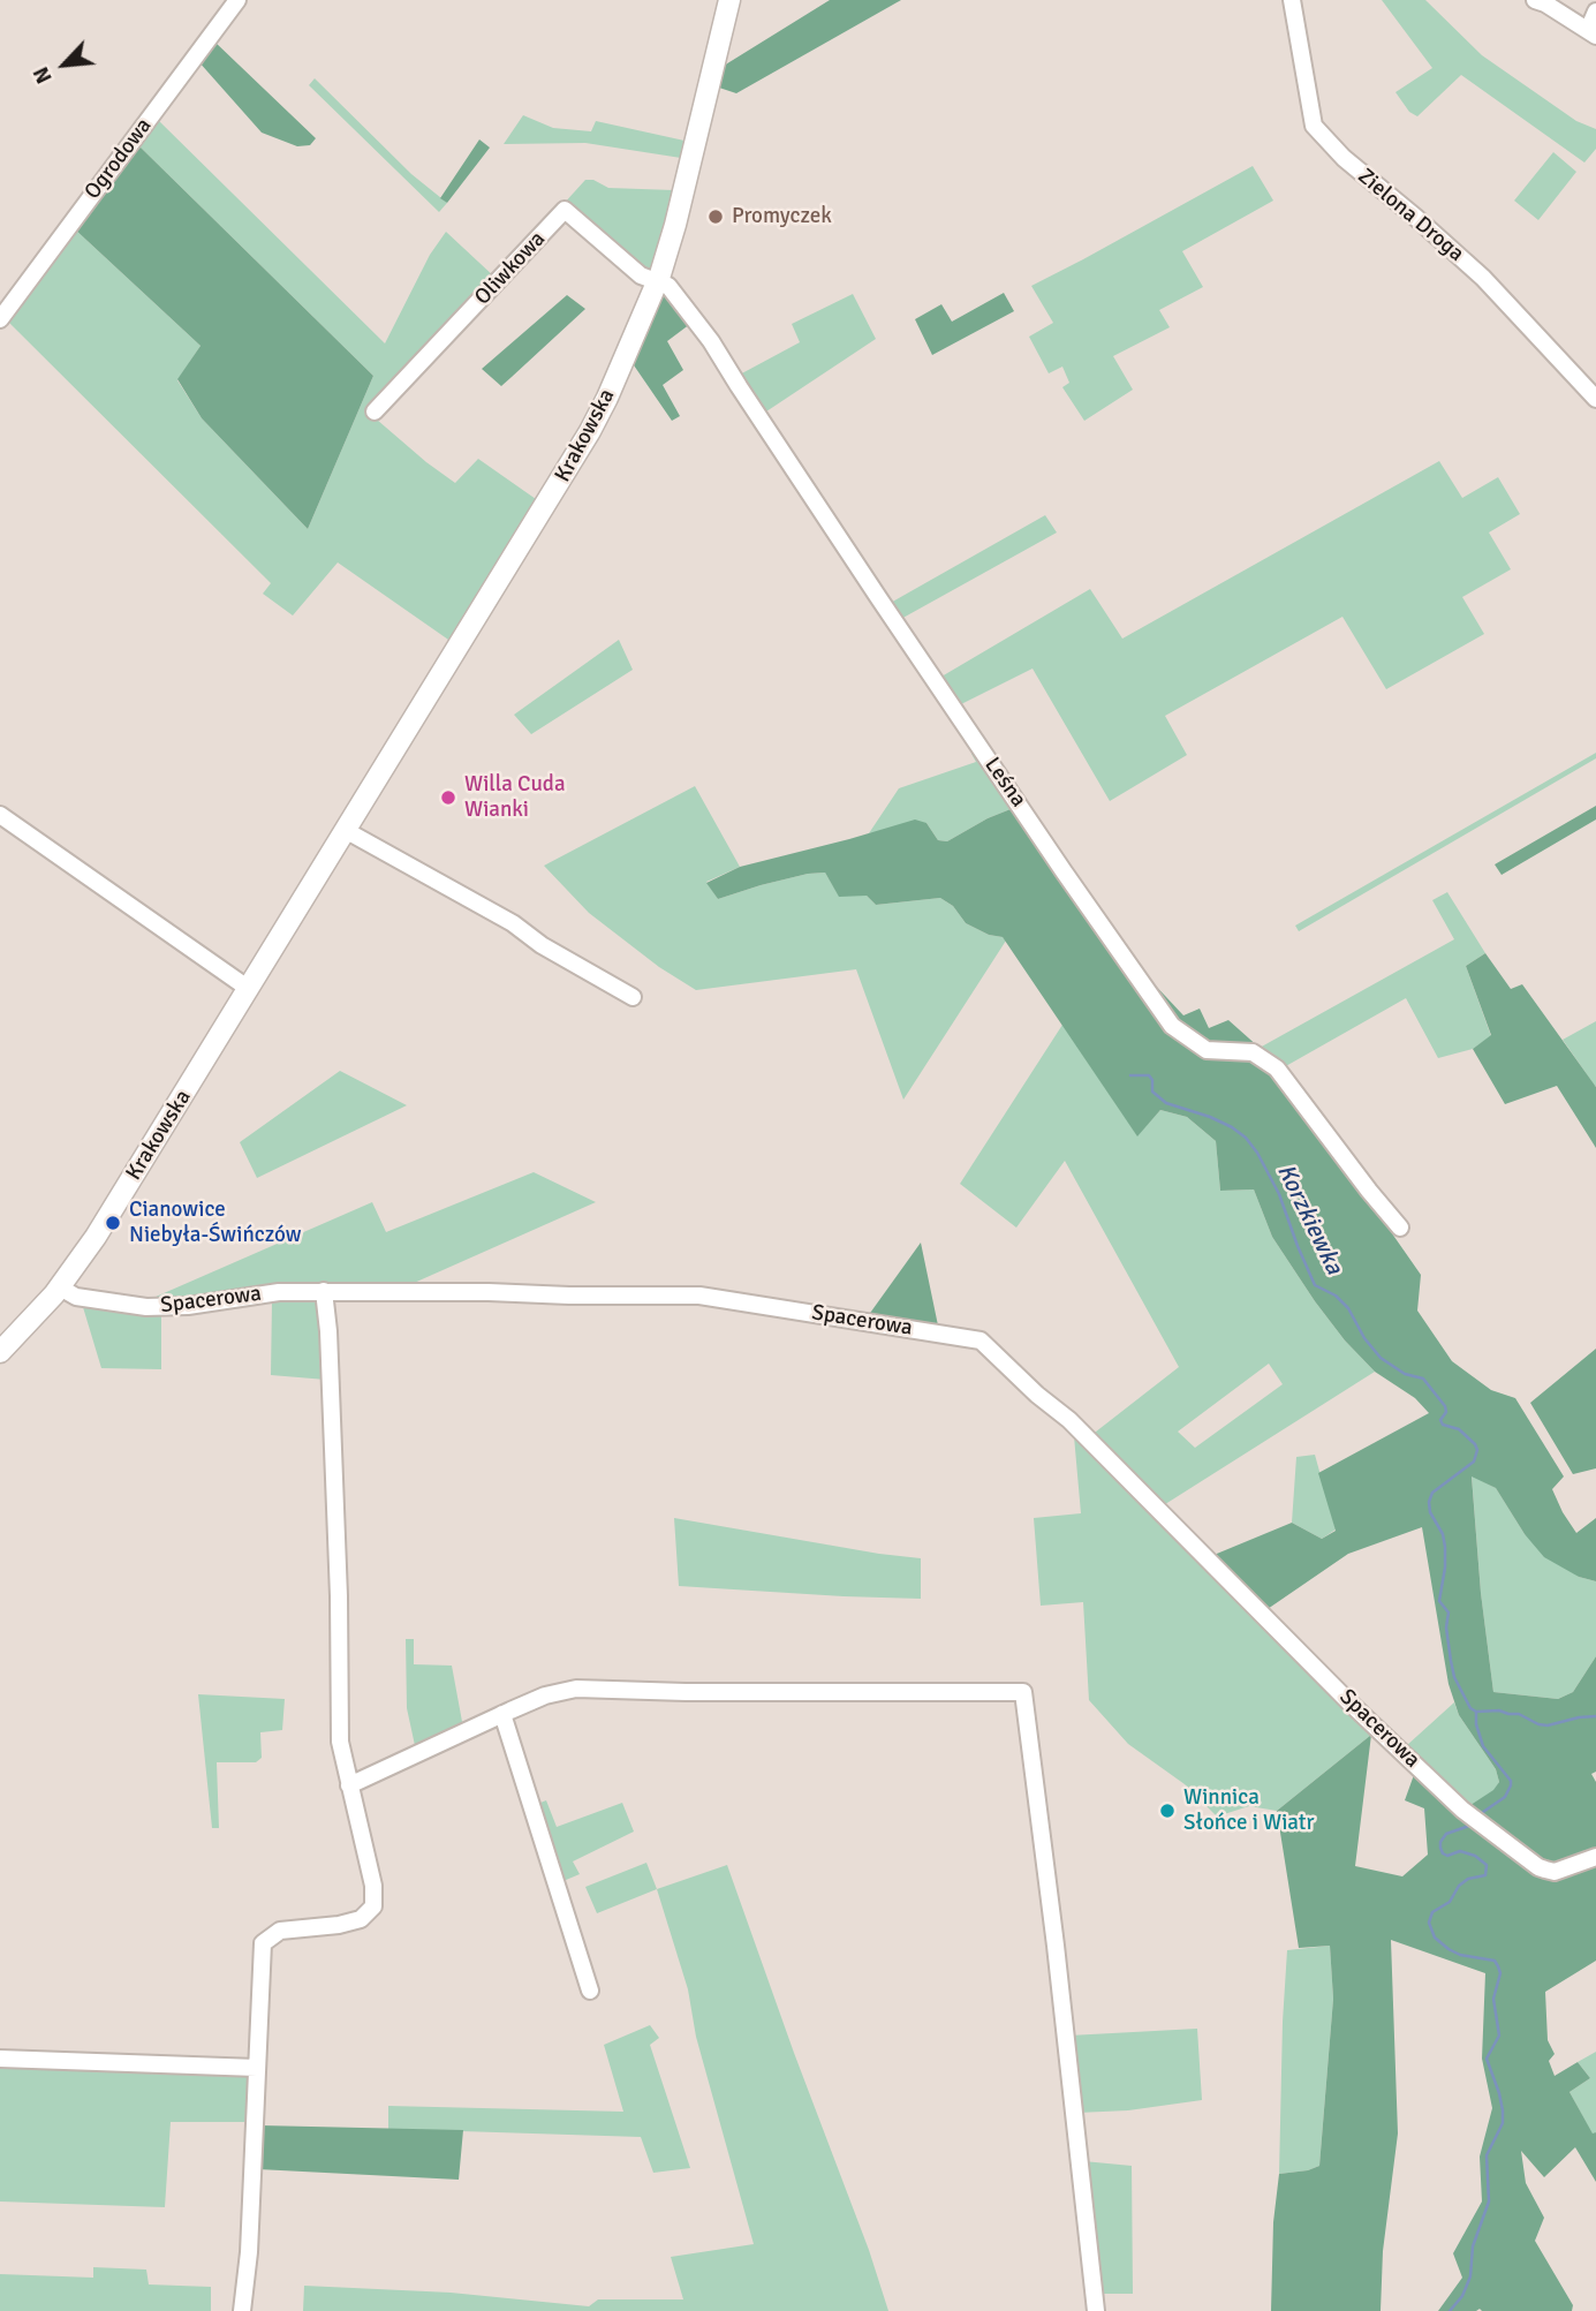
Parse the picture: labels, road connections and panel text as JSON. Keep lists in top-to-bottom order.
{
  "streets": {
    "main road": ["Krakowska"],
    "street": [
      "Ogrodowa",
      "Zielona Droga",
      "Oliwkowa",
      "Leśna",
      "Spacerowa"
    ]
  },
  "crossings": [
    ["Oliwkowa", "Krakowska"],
    ["Oliwkowa", "Leśna"],
    ["Krakowska", "Leśna"],
    ["Krakowska", "Spacerowa"]
  ],
  "water": ["Korzkiewka"],
  "places": [
    "Promyczek",
    "Willa Cuda Wianki",
    "Cianowice Niebyła-Świńczów",
    "Winnica Słońce i Wiatr"
  ],
  "north": "bottom left"
}
